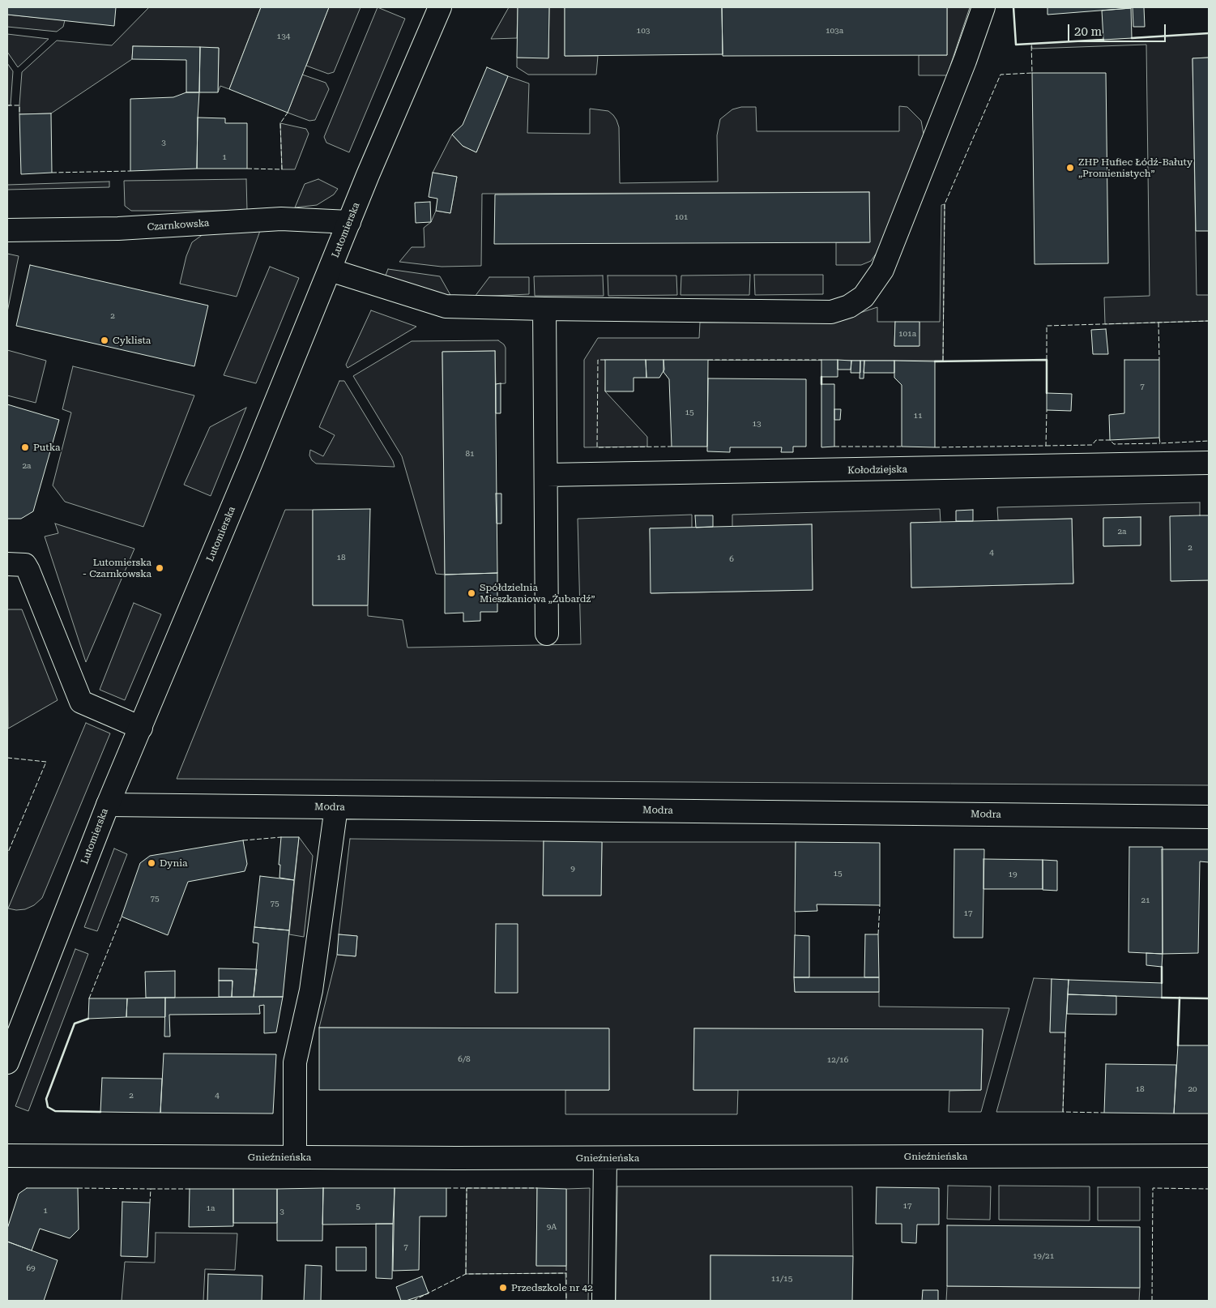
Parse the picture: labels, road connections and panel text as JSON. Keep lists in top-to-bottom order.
{
  "streets": {
    "street": [
      "Czarnkowska",
      "Lutomierska",
      "Kołodziejska",
      "Modra",
      "Gnieźnieńska"
    ]
  },
  "crossings": [
    ["Czarnkowska", "Lutomierska"],
    ["Lutomierska", "Modra"]
  ],
  "places": [
    "ZHP Hufiec Łódź-Bałuty „Promienistych”",
    "Cyklista",
    "Putka",
    "Lutomierska - Czarnkowska",
    "Spółdzielnia Mieszkaniowa „Żubardź”",
    "Dynia",
    "Przedszkole nr 42"
  ],
  "house_numbers": [
    "103",
    "103a",
    "134",
    "3",
    "1",
    "101",
    "2",
    "101a",
    "7",
    "15",
    "11",
    "13",
    "81",
    "2a",
    "2a",
    "2",
    "4",
    "18",
    "6",
    "9",
    "15",
    "19",
    "75",
    "21",
    "75",
    "17",
    "6/8",
    "12/16",
    "18",
    "20",
    "2",
    "4",
    "17",
    "5",
    "1a",
    "1",
    "3",
    "9A",
    "7",
    "19/21",
    "69",
    "11/15"
  ],
  "scale_bar": "20 m"
}
